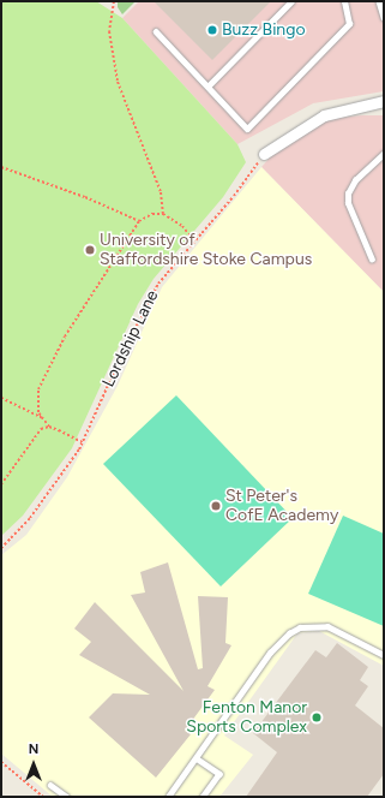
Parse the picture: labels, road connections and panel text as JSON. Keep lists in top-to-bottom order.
{
  "streets": {
    "path": ["Lordship Lane"]
  },
  "places": [
    "Buzz Bingo",
    "University of Staffordshire Stoke Campus",
    "St Peter's CofE Academy",
    "Fenton Manor Sports Complex"
  ],
  "north": "top"
}
